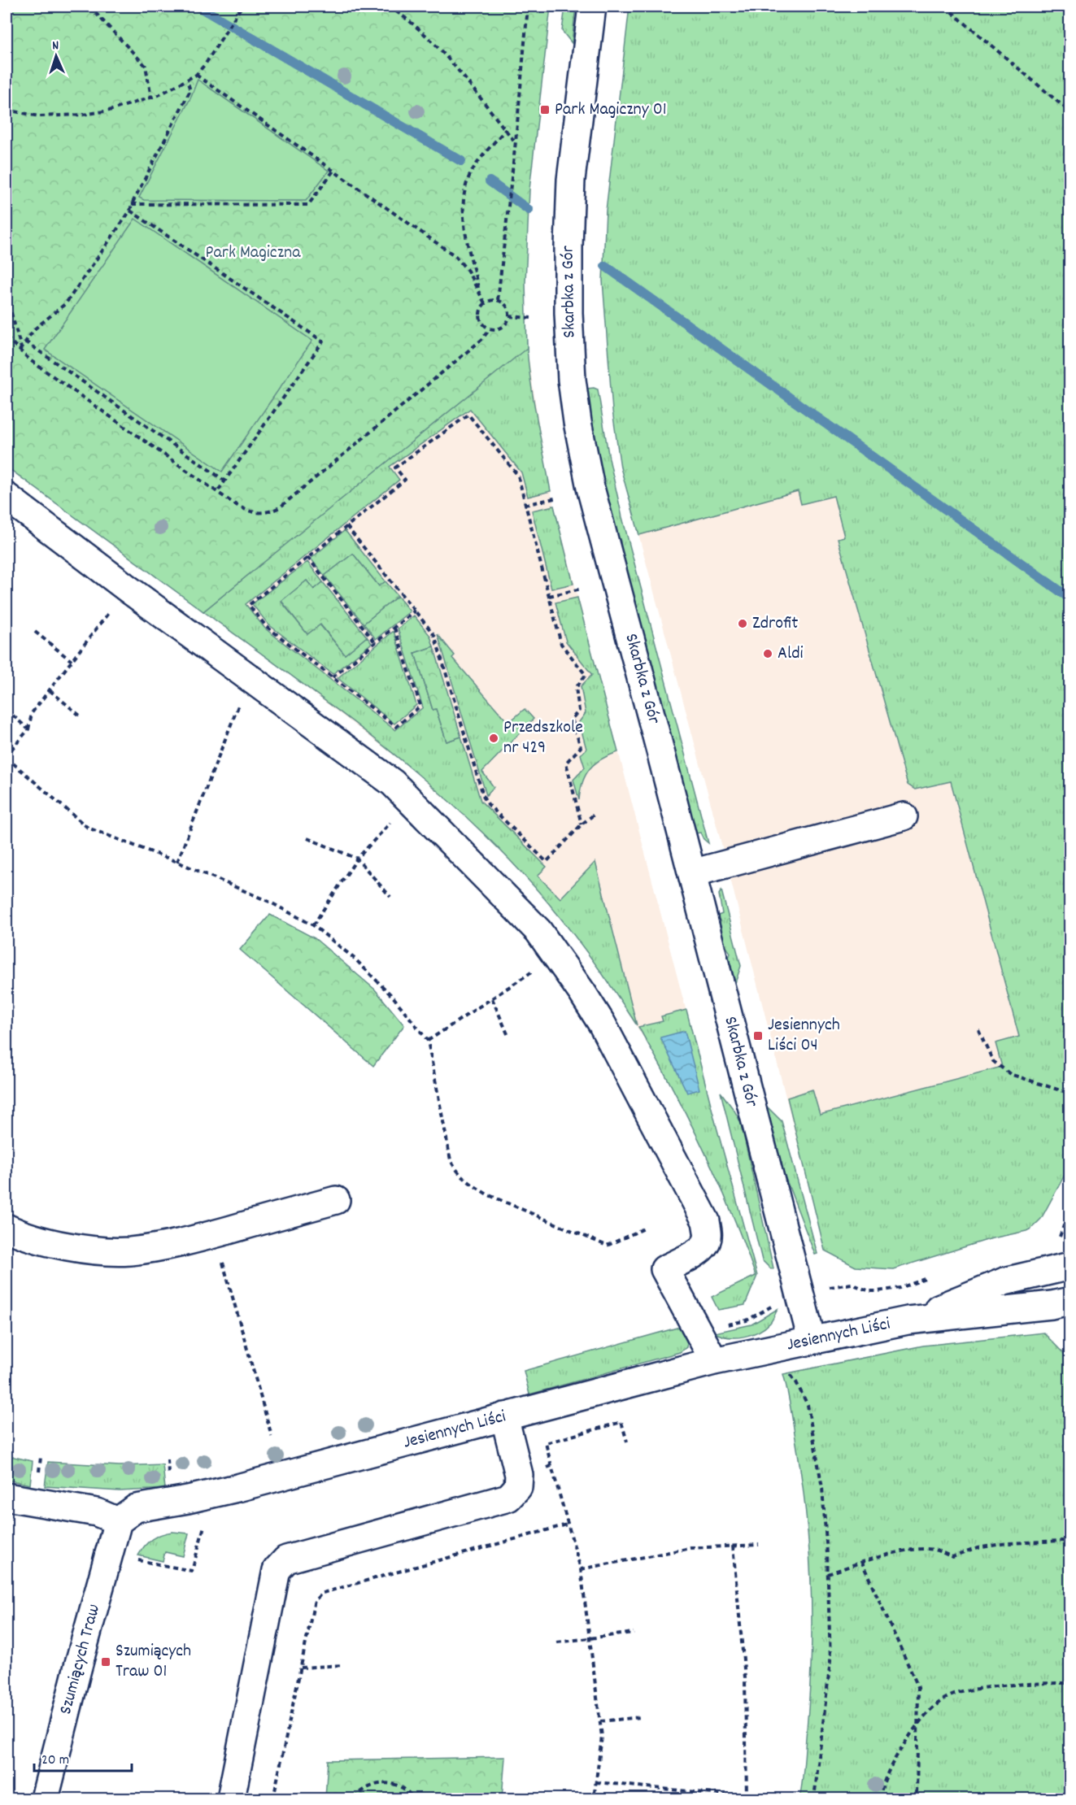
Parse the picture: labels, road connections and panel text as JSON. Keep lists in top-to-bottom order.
{
  "streets": {
    "street": ["Skarbka z Gór", "Jesiennych Liści", "Szumiących Traw"]
  },
  "crossings": [
    ["Skarbka z Gór", "Jesiennych Liści"],
    ["Jesiennych Liści", "Szumiących Traw"]
  ],
  "parks": ["Park Magiczna"],
  "places": {
    "transit": ["Park Magiczny 01", "Jesiennych Liści 04", "Szumiących Traw 01"],
    "other": ["Zdrofit", "Aldi", "Przedszkole nr 429"]
  },
  "scale_bar": "20 m",
  "north": "top"
}
